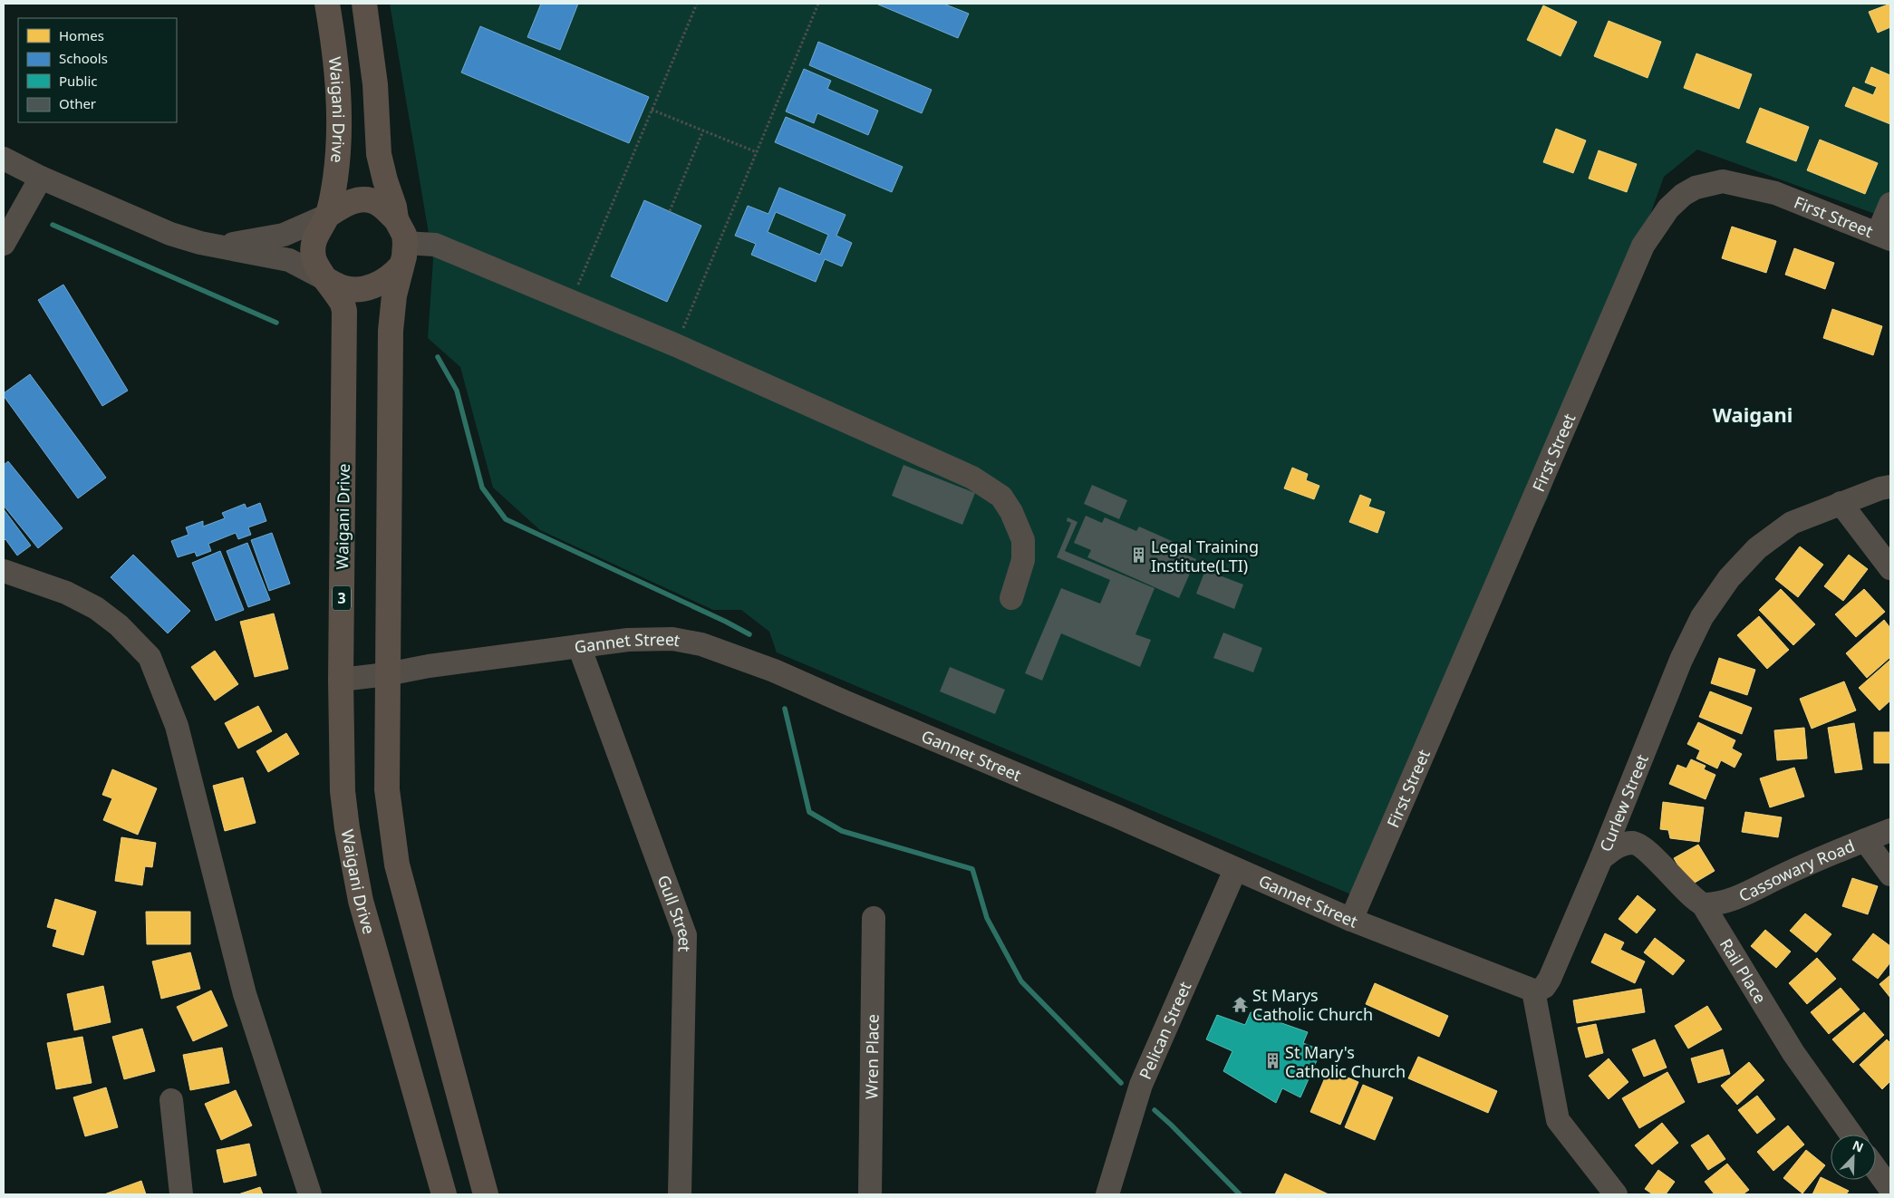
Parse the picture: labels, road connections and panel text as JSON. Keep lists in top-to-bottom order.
{
  "streets": {
    "highway": ["Waigani Drive", "3"],
    "street": [
      "First Street",
      "Gannet Street",
      "Curlew Street",
      "Cassowary Road",
      "Gull Street",
      "Rail Place",
      "Pelican Street",
      "Wren Place"
    ]
  },
  "crossings": [
    ["Waigani Drive", "Gannet Street"],
    ["First Street", "Gannet Street"],
    ["Gannet Street", "Curlew Street"],
    ["Gannet Street", "Gull Street"],
    ["Gannet Street", "Pelican Street"],
    ["Curlew Street", "Rail Place"],
    ["Cassowary Road", "Rail Place"]
  ],
  "districts": ["Waigani"],
  "places": {
    "building": ["Legal Training Institute(LTI)", "St Mary's Catholic Church"],
    "temple": ["St Marys Catholic Church"]
  },
  "legend": [
    "Homes",
    "Schools",
    "Public",
    "Other"
  ],
  "north": "top right"
}
